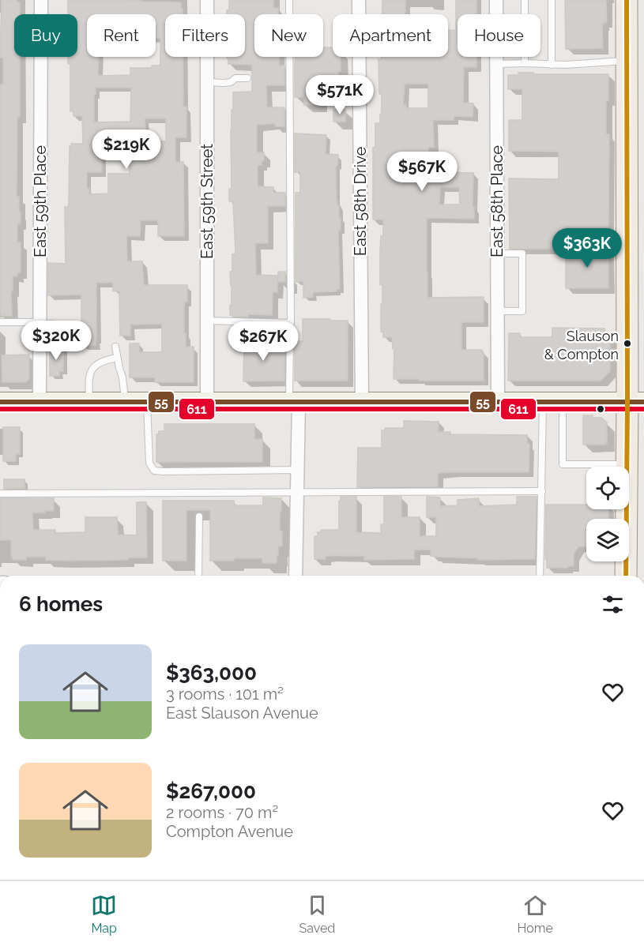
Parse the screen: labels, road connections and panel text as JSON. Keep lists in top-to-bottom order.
{
  "streets": {
    "street": [
      "East 59th Place",
      "East 59th Street",
      "East 58th Drive",
      "East 58th Place"
    ]
  },
  "places": ["Slauson & Compton"],
  "lines": ["transit line 55", "transit line 611"],
  "page": {
    "chip": [
      "Buy",
      "Rent",
      "Filters",
      "New",
      "Apartment",
      "House"
    ],
    "price": [
      "$571K",
      "$219K",
      "$567K",
      "$363K",
      "$320K",
      "$267K"
    ],
    "heading": "6 homes",
    "list": [
      {
        "name": "$363,000",
        "note": "3 rooms · 101 m² · East Slauson Avenue"
      },
      {
        "name": "$267,000",
        "note": "2 rooms · 70 m² · Compton Avenue"
      }
    ],
    "tabs": ["Map", "Saved", "Home"]
  }
}
